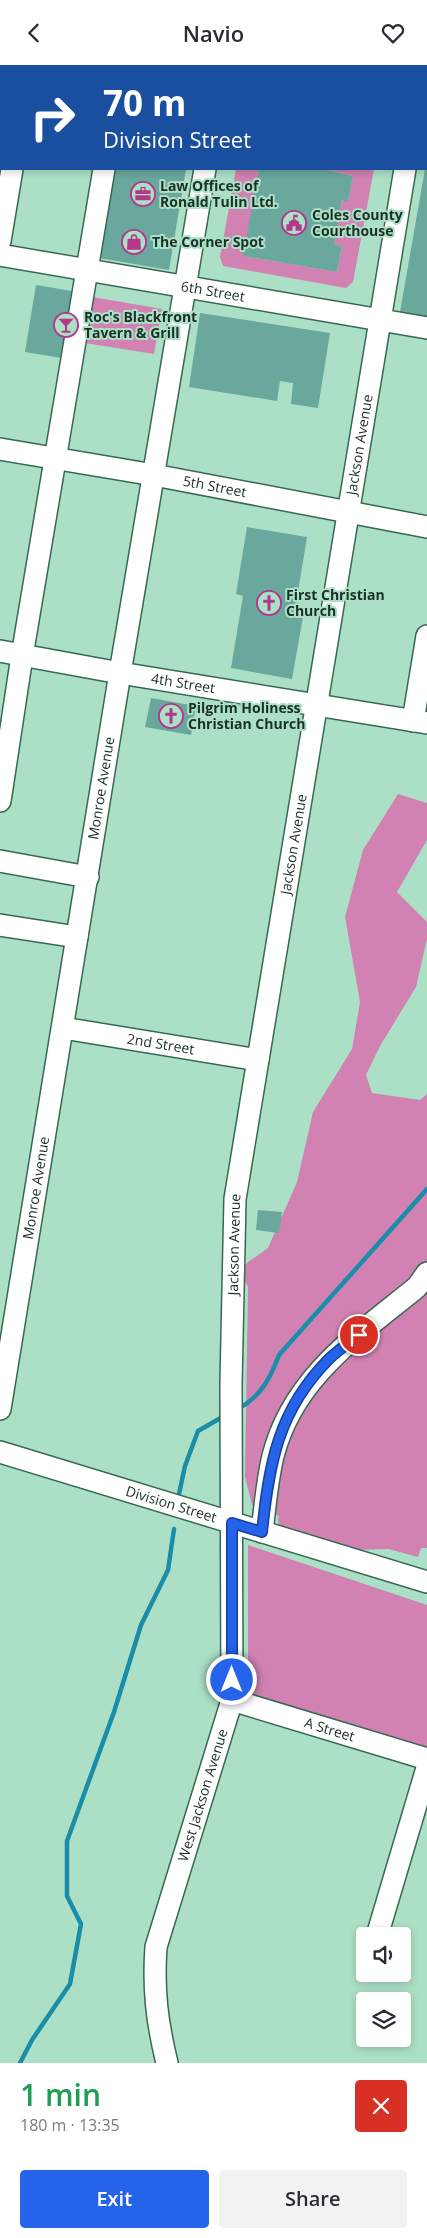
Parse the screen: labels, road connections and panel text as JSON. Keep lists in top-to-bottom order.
{
  "streets": {
    "street": [
      "6th Street",
      "Jackson Avenue",
      "5th Street",
      "4th Street",
      "Monroe Avenue",
      "2nd Street",
      "Division Street",
      "A Street",
      "West Jackson Avenue"
    ]
  },
  "crossings": [
    ["6th Street", "Jackson Avenue"],
    ["6th Street", "Monroe Avenue"],
    ["Jackson Avenue", "5th Street"],
    ["Jackson Avenue", "4th Street"],
    ["Jackson Avenue", "2nd Street"],
    ["Jackson Avenue", "Division Street"],
    ["Jackson Avenue", "West Jackson Avenue"],
    ["5th Street", "Monroe Avenue"],
    ["4th Street", "Monroe Avenue"],
    ["Monroe Avenue", "2nd Street"],
    ["Division Street", "West Jackson Avenue"],
    ["A Street", "West Jackson Avenue"]
  ],
  "places": {
    "office": ["Law Offices of Ronald Tulin Ltd."],
    "public building": ["Coles County Courthouse"],
    "shop": ["The Corner Spot"],
    "bar": ["Roc's Blackfront Tavern & Grill"],
    "church": ["First Christian Church", "Pilgrim Holiness Christian Church"]
  },
  "page": {
    "header": "Navio",
    "turn": ["70 m", "Division Street"],
    "heading": ["1 min", "180 m · 13:35"],
    "buttons": ["Exit", "Share"]
  }
}
